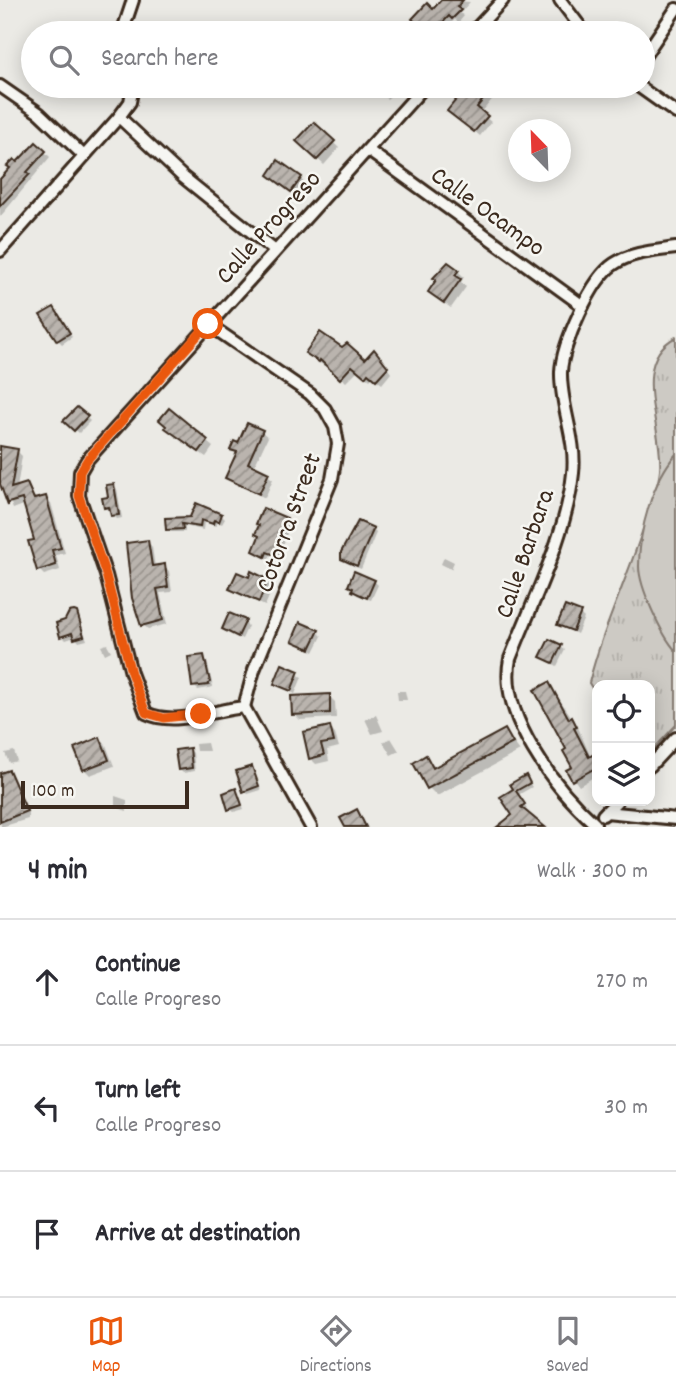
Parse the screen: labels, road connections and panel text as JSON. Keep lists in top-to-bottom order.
{
  "streets": {
    "street": [
      "Calle Ocampo",
      "Calle Progreso",
      "Cotorra Street",
      "Calle Barbara"
    ]
  },
  "crossings": [
    ["Calle Ocampo", "Calle Progreso"],
    ["Calle Ocampo", "Calle Barbara"],
    ["Calle Progreso", "Cotorra Street"]
  ],
  "scale_bar": "100 m",
  "north": "top left",
  "page": {
    "search": "Search here",
    "scale": "100 m",
    "heading": ["4 min", "Walk · 300 m"],
    "list": [
      ["Continue", "Calle Progreso", "270 m"],
      ["Turn left", "Calle Progreso", "30 m"],
      "Arrive at destination"
    ],
    "nav": ["Map", "Directions", "Saved"]
  }
}
